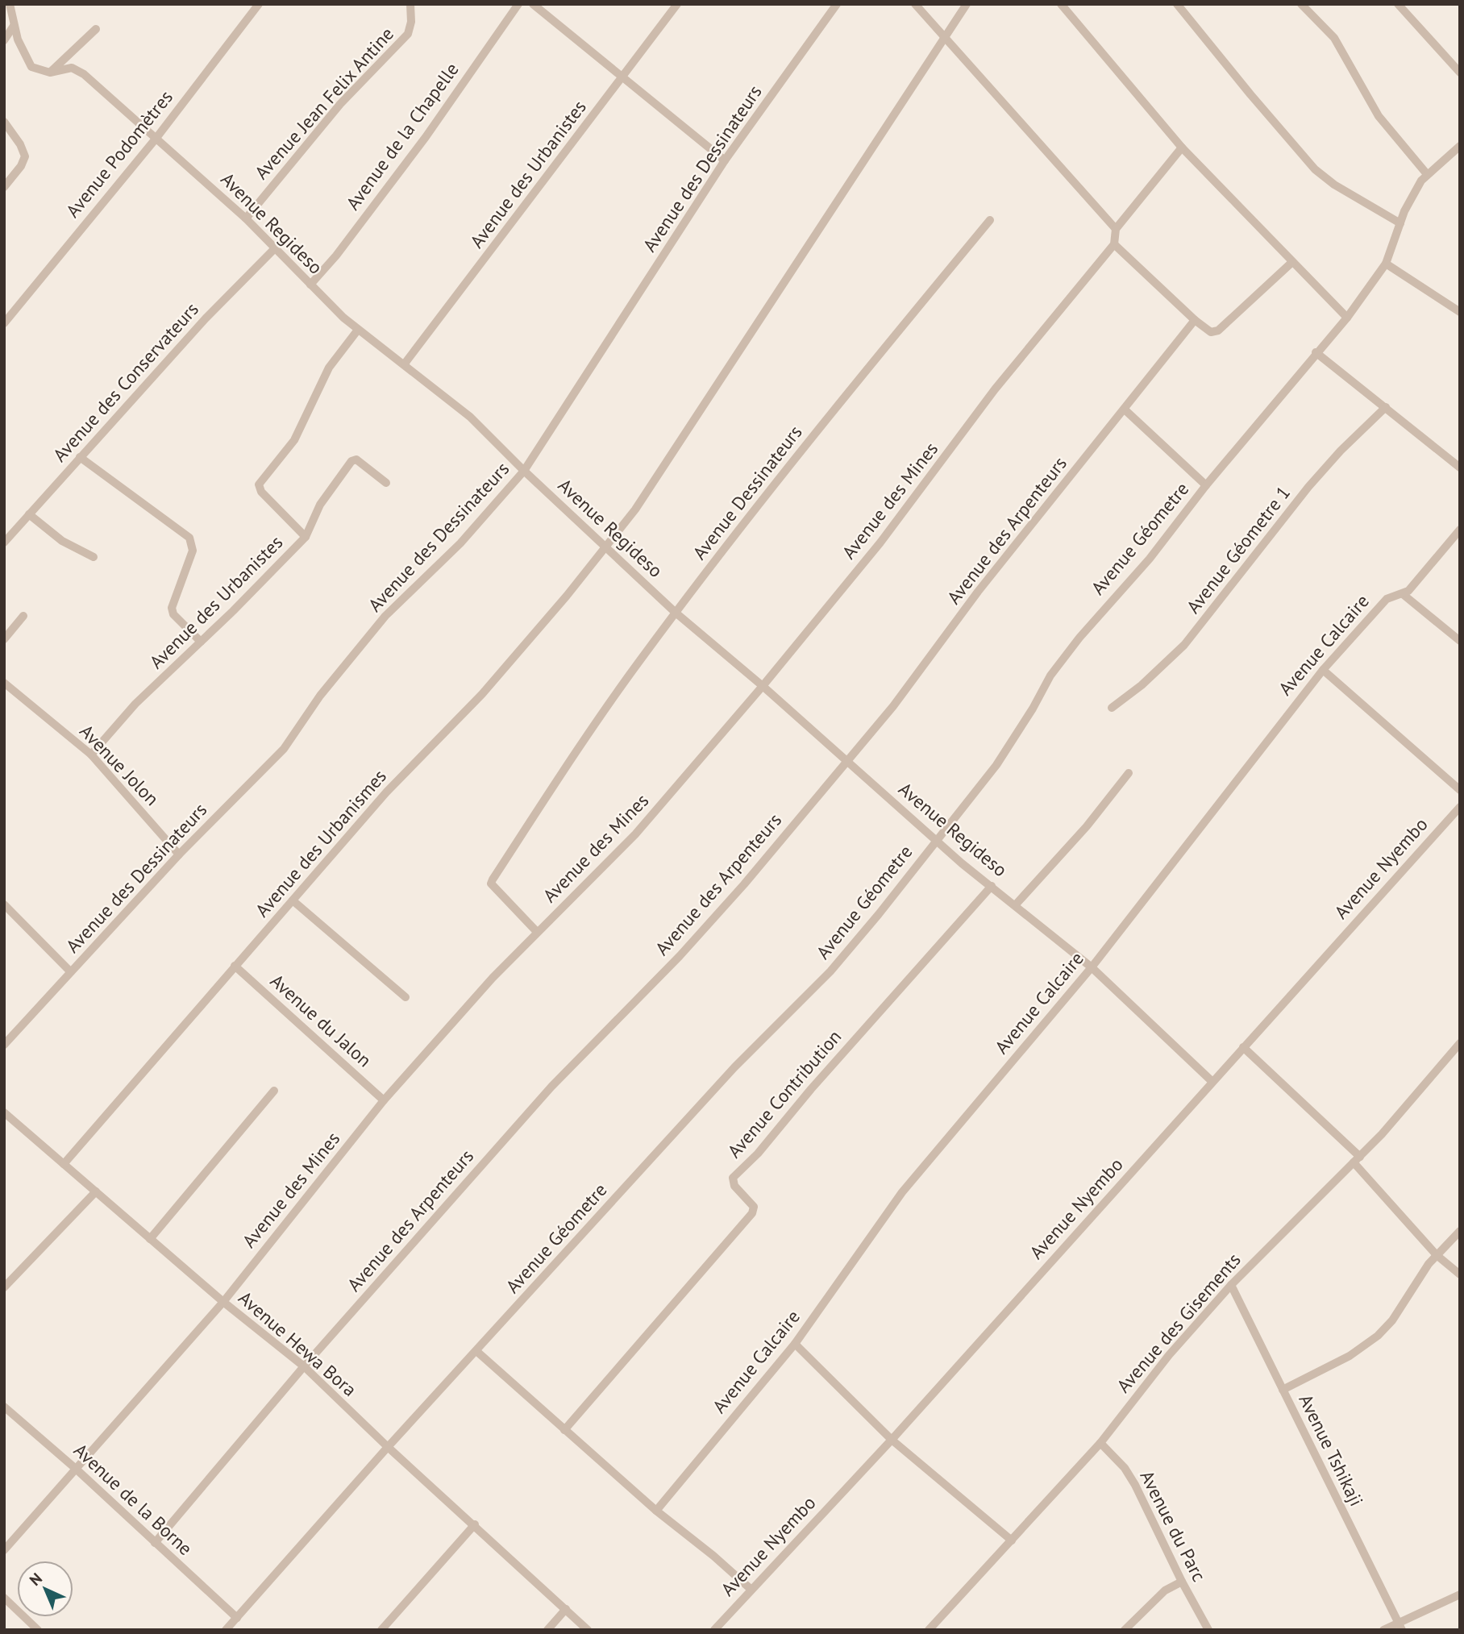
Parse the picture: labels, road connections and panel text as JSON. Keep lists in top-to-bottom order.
{
  "streets": {
    "street": [
      "Avenue Jean Felix Antine",
      "Avenue de la Chapelle",
      "Avenue Podomètres",
      "Avenue des Dessinateurs",
      "Avenue des Urbanistes",
      "Avenue Regideso",
      "Avenue des Conservateurs",
      "Avenue Dessinateurs",
      "Avenue des Mines",
      "Avenue des Arpenteurs",
      "Avenue Géometre",
      "Avenue Géometre 1",
      "Avenue Calcaire",
      "Avenue Jolon",
      "Avenue des Urbanismes",
      "Avenue Nyembo",
      "Avenue du Jalon",
      "Avenue Contribution",
      "Avenue des Gisements",
      "Avenue Hewa Bora",
      "Avenue Tshikaji",
      "Avenue de la Borne",
      "Avenue du Parc"
    ]
  },
  "crossings": [
    ["Avenue Jean Felix Antine", "Avenue Regideso"],
    ["Avenue de la Chapelle", "Avenue Regideso"],
    ["Avenue Podomètres", "Avenue Regideso"],
    ["Avenue des Dessinateurs", "Avenue Regideso"],
    ["Avenue des Dessinateurs", "Avenue Jolon"],
    ["Avenue des Urbanistes", "Avenue Regideso"],
    ["Avenue des Urbanistes", "Avenue Jolon"],
    ["Avenue Regideso", "Avenue des Conservateurs"],
    ["Avenue Regideso", "Avenue Dessinateurs"],
    ["Avenue Regideso", "Avenue des Mines"],
    ["Avenue Regideso", "Avenue des Arpenteurs"],
    ["Avenue Regideso", "Avenue Géometre"],
    ["Avenue Regideso", "Avenue Calcaire"],
    ["Avenue Regideso", "Avenue des Urbanismes"],
    ["Avenue Regideso", "Avenue Nyembo"],
    ["Avenue Regideso", "Avenue Contribution"],
    ["Avenue Dessinateurs", "Avenue des Mines"],
    ["Avenue des Mines", "Avenue du Jalon"],
    ["Avenue des Mines", "Avenue Hewa Bora"],
    ["Avenue des Mines", "Avenue de la Borne"],
    ["Avenue des Arpenteurs", "Avenue Hewa Bora"],
    ["Avenue des Arpenteurs", "Avenue de la Borne"],
    ["Avenue Géometre", "Avenue Hewa Bora"],
    ["Avenue Géometre", "Avenue de la Borne"],
    ["Avenue des Urbanismes", "Avenue du Jalon"],
    ["Avenue des Urbanismes", "Avenue Hewa Bora"],
    ["Avenue des Gisements", "Avenue Tshikaji"],
    ["Avenue des Gisements", "Avenue du Parc"]
  ],
  "north": "top left"
}
